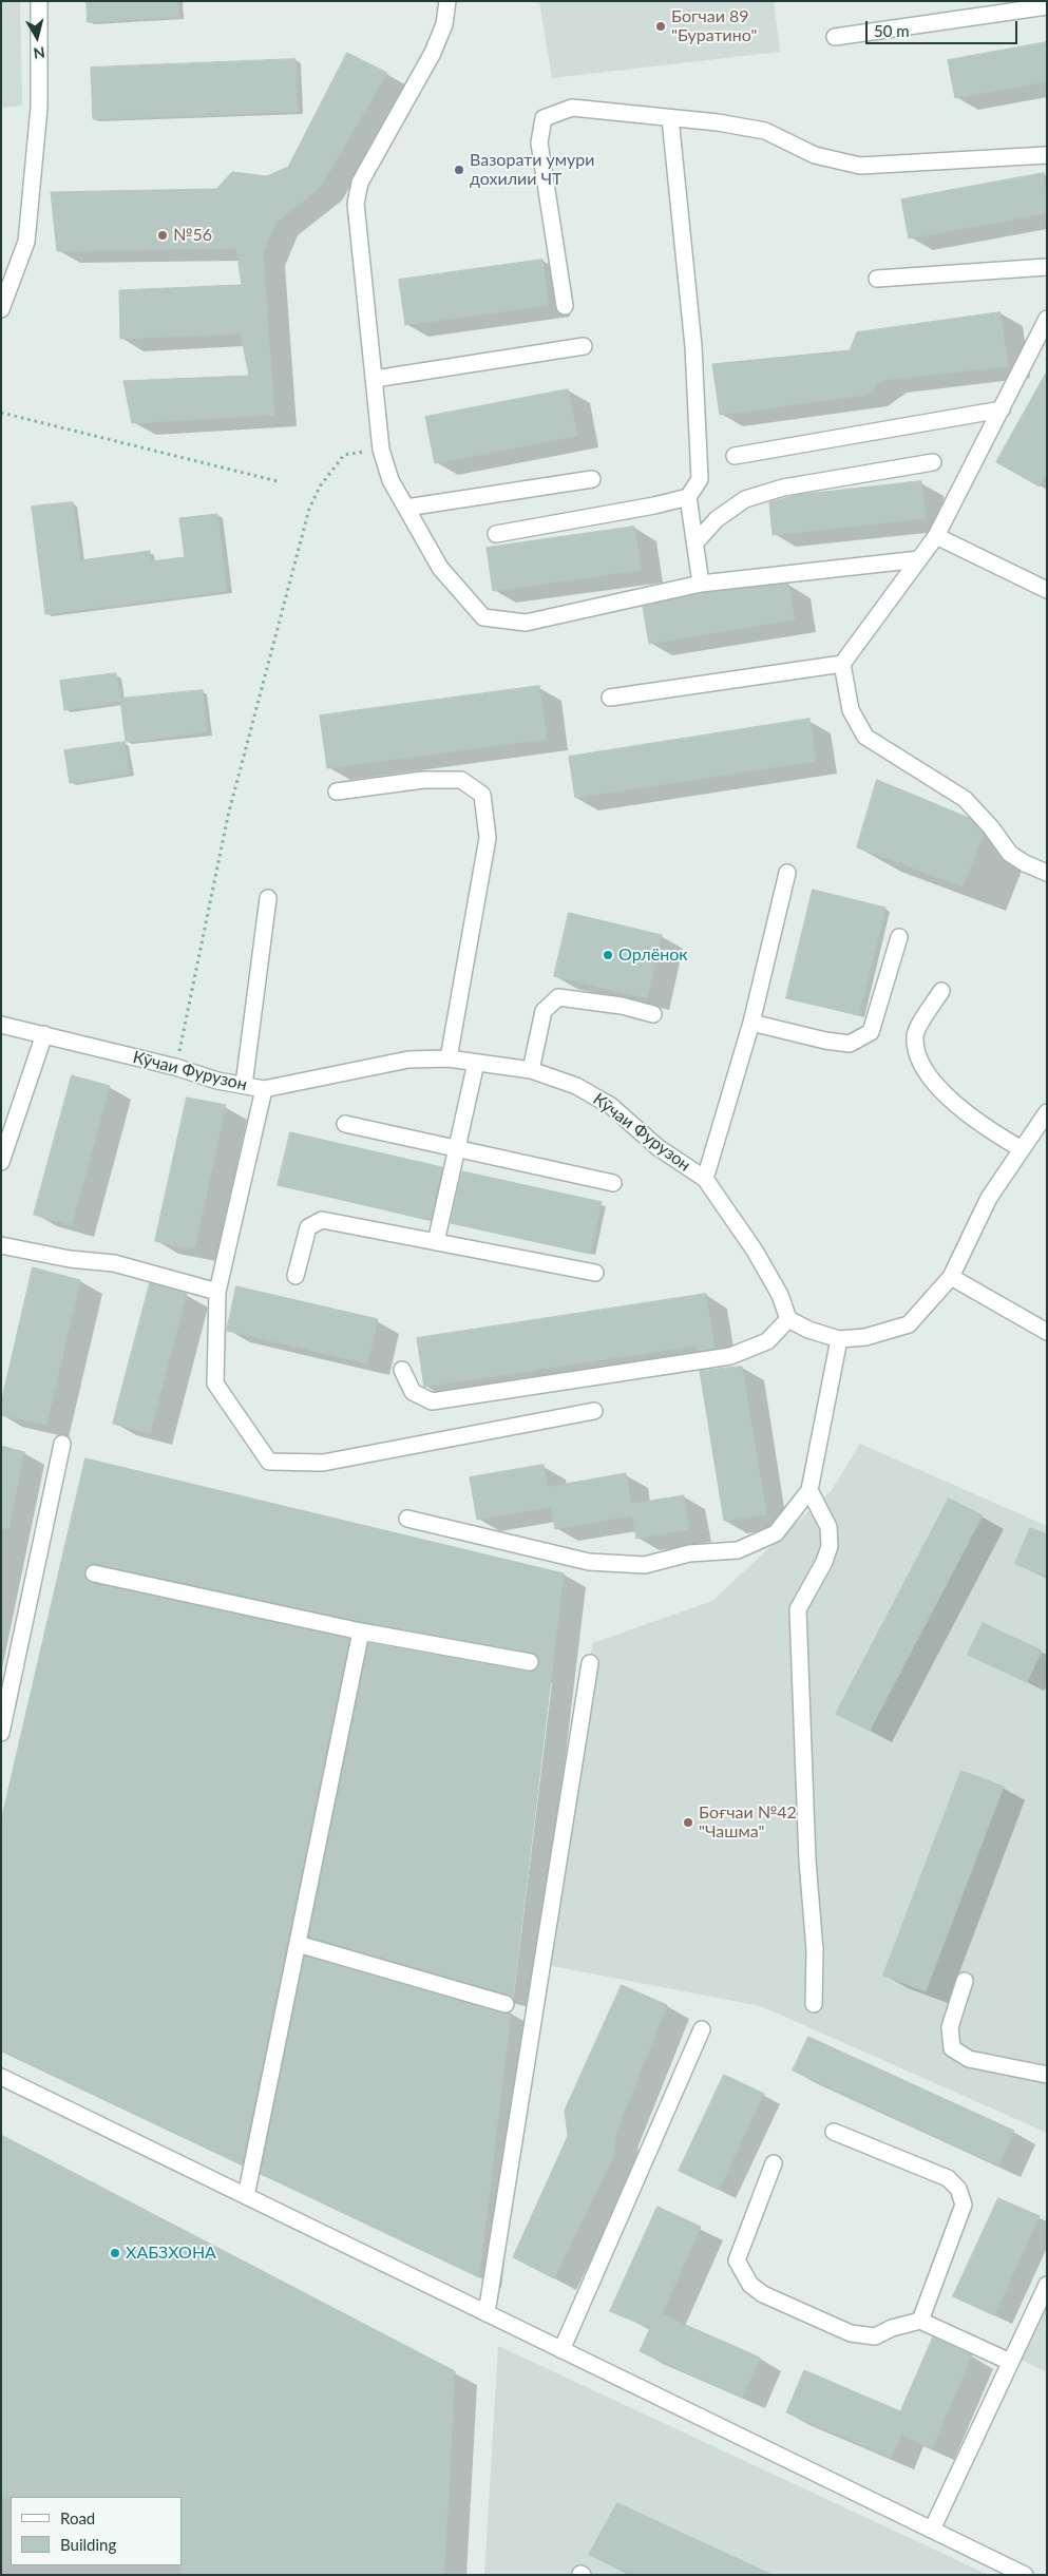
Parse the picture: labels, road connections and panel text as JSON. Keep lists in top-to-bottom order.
{
  "streets": {
    "street": ["Кӯчаи Фурузон"]
  },
  "places": [
    "Богчаи 89 \"Буратино\"",
    "Вазорати умури дохилии ЧТ",
    "№56",
    "Орлёнок",
    "Боғчаи №42 \"Чашма\"",
    "ХАБЗХОНА"
  ],
  "legend": ["Road", "Building"],
  "scale_bar": "50 m",
  "north": "bottom"
}
